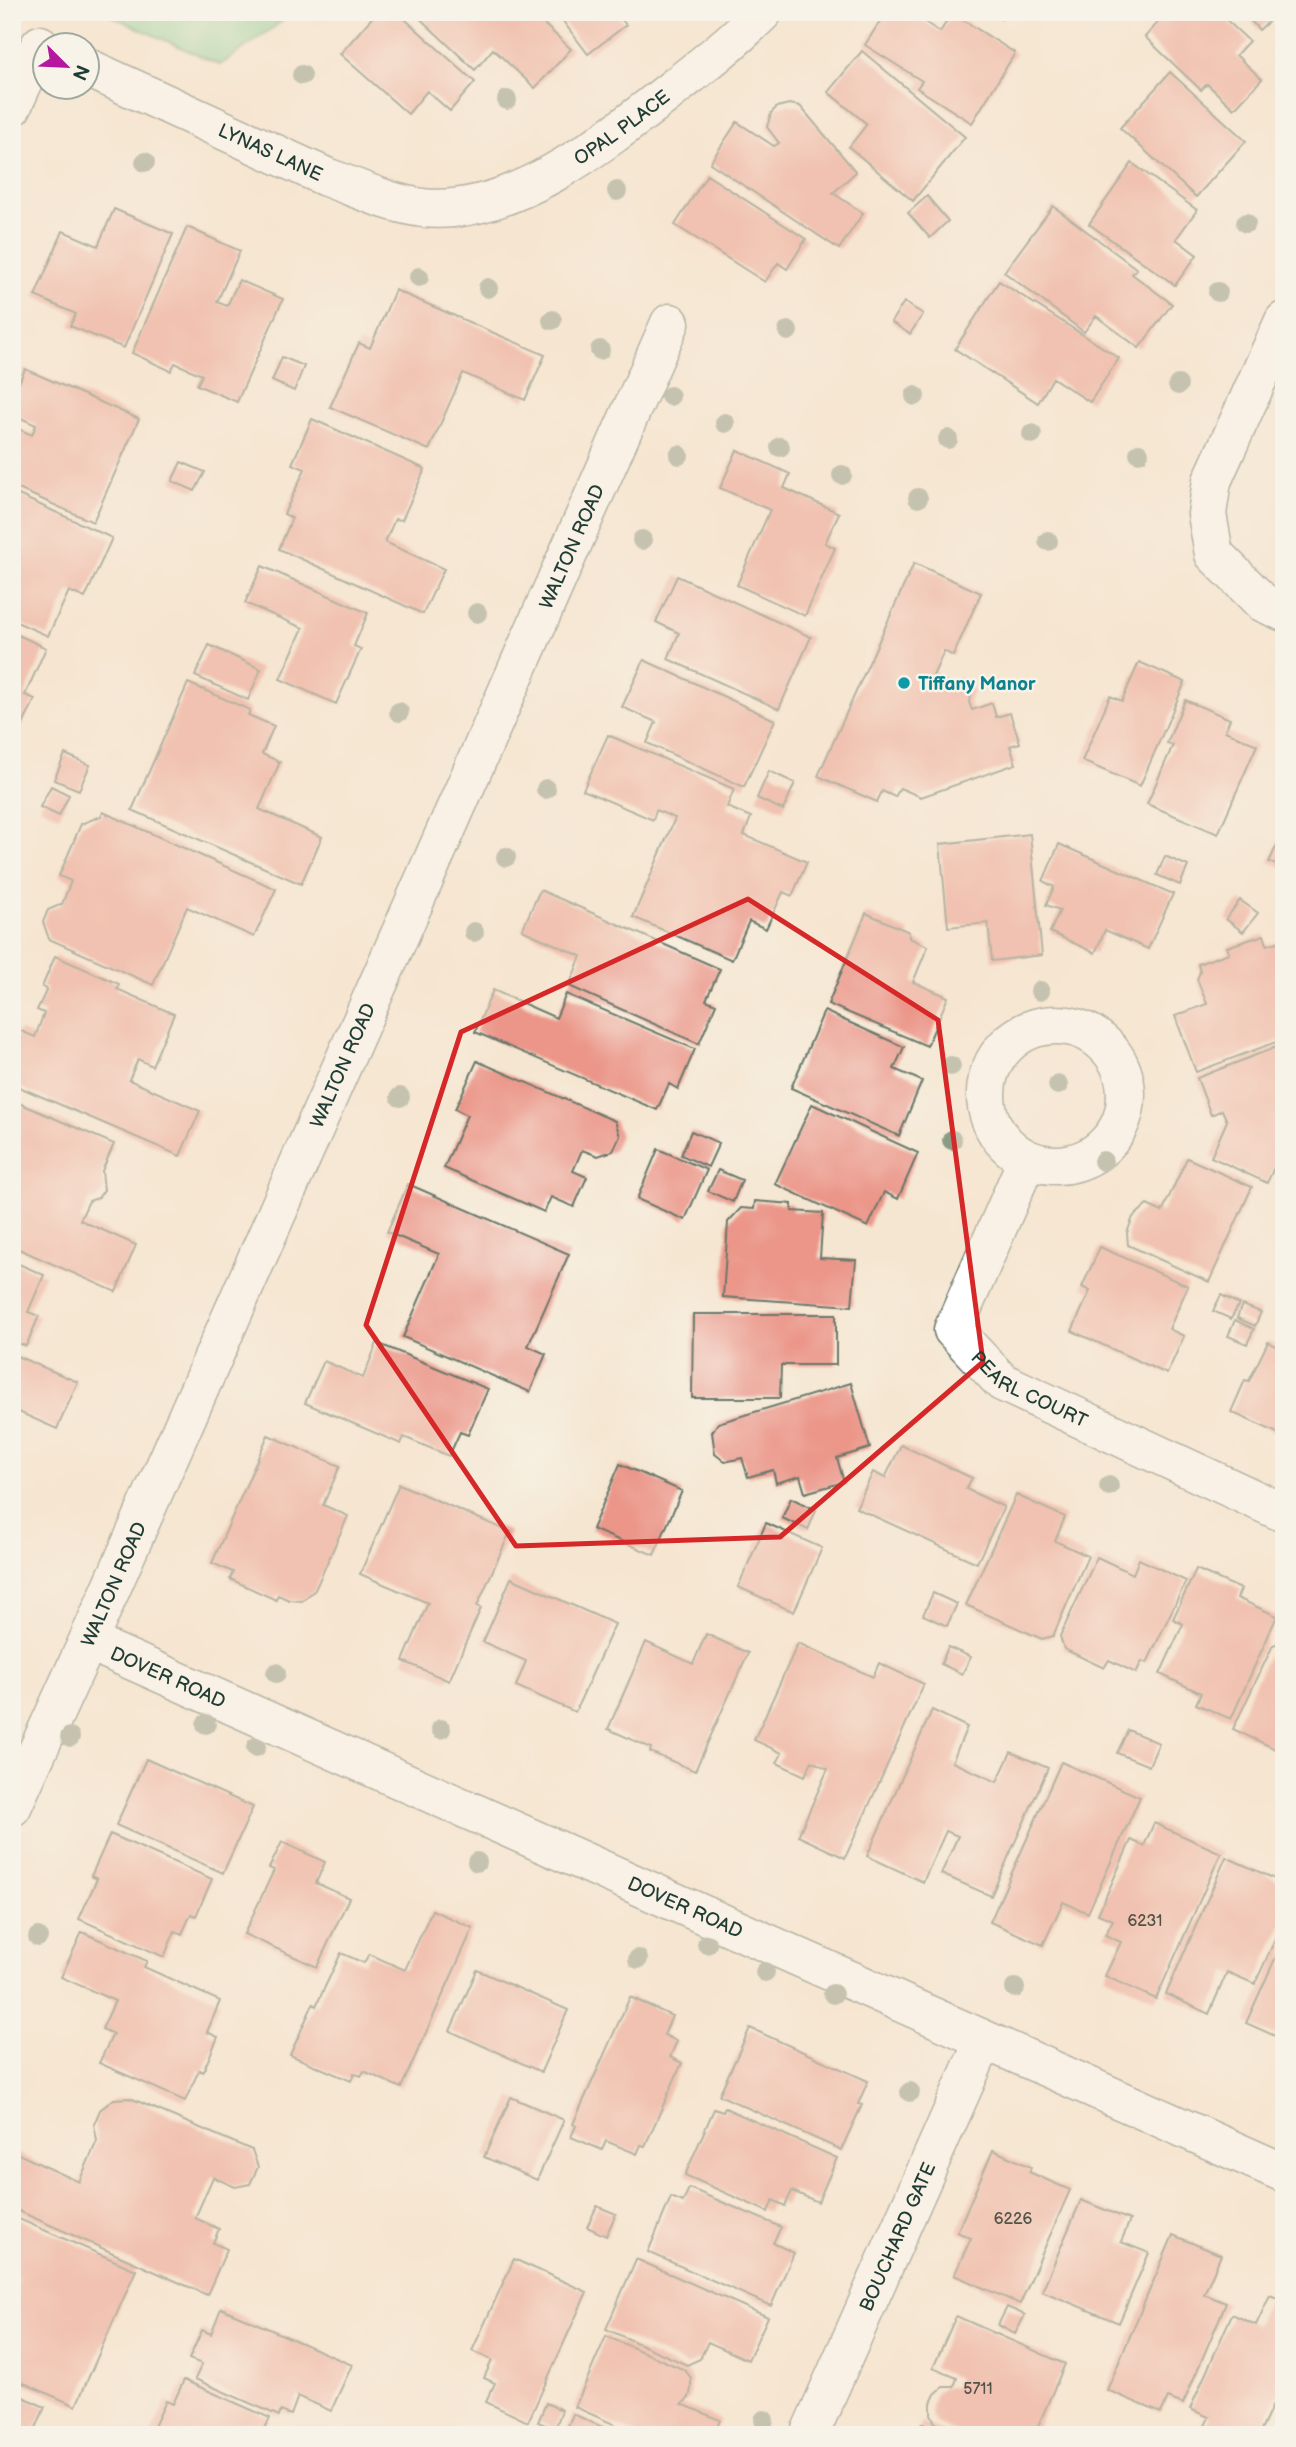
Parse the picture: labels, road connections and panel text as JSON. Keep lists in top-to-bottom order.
{
  "streets": {
    "street": [
      "OPAL PLACE",
      "LYNAS LANE",
      "WALTON ROAD",
      "PEARL COURT",
      "DOVER ROAD",
      "BOUCHARD GATE"
    ]
  },
  "crossings": [
    ["OPAL PLACE", "LYNAS LANE"],
    ["WALTON ROAD", "DOVER ROAD"],
    ["DOVER ROAD", "BOUCHARD GATE"]
  ],
  "places": ["Tiffany Manor"],
  "house_numbers": ["6231", "6226", "5711"],
  "north": "bottom right"
}
